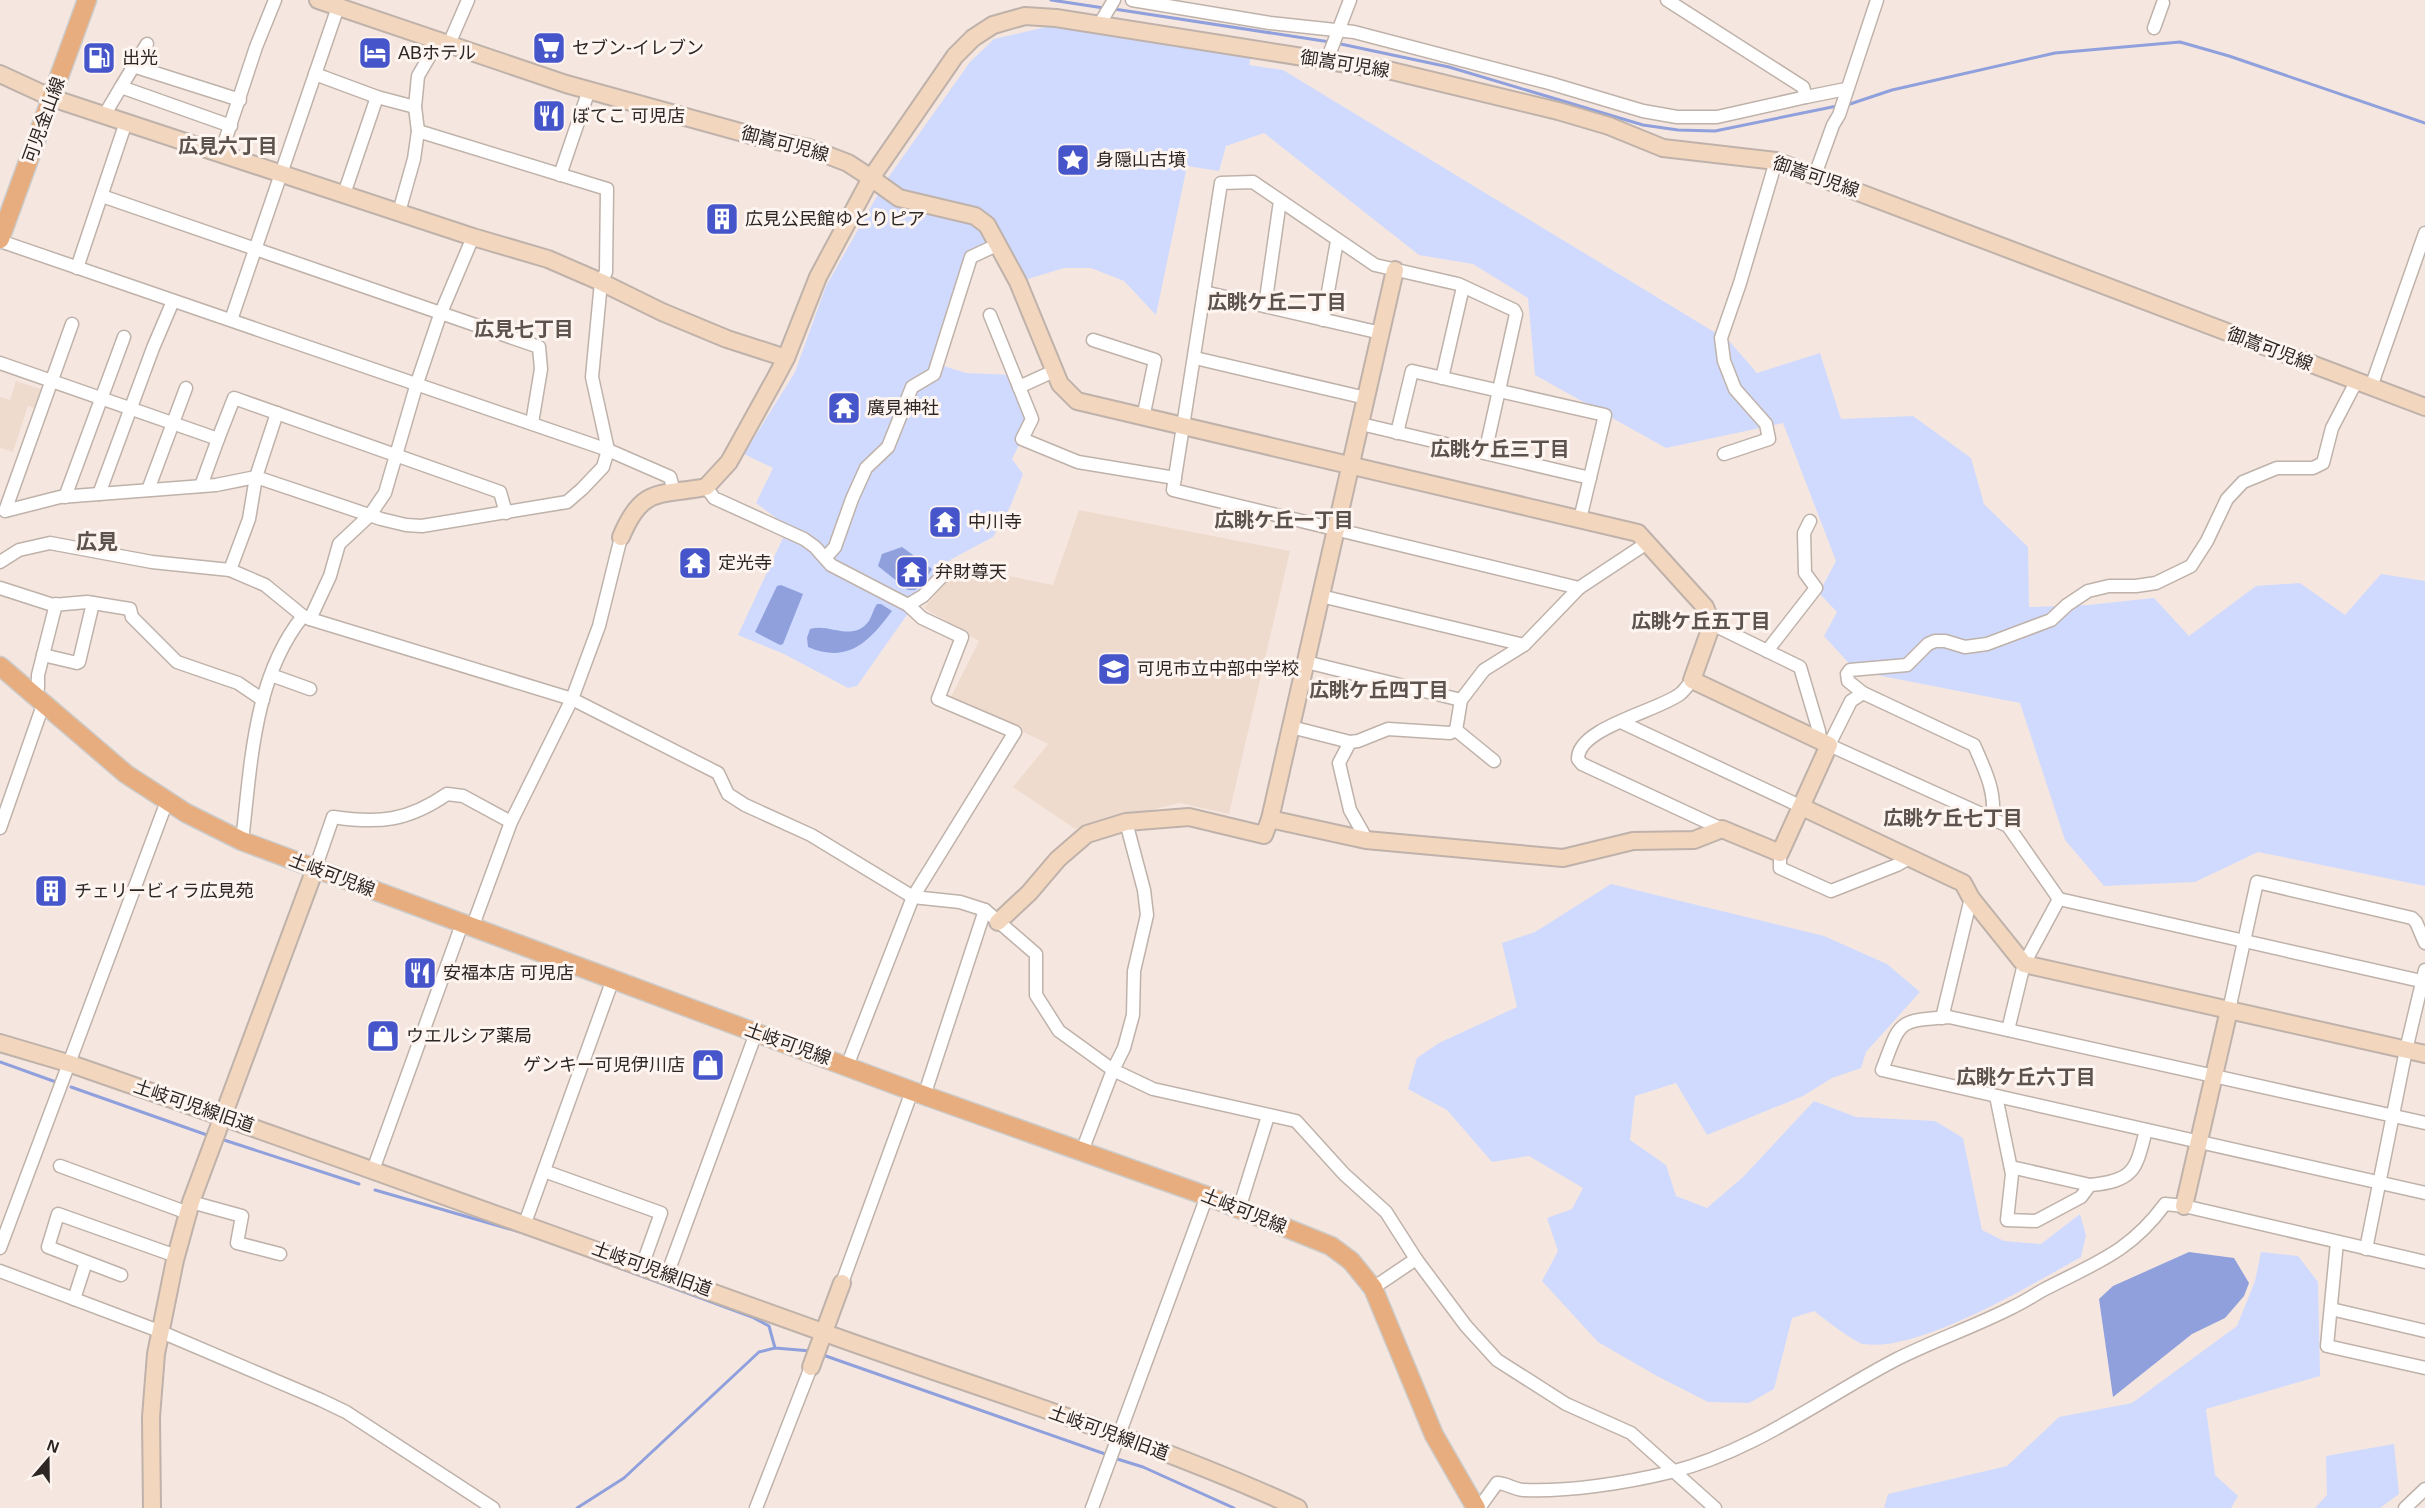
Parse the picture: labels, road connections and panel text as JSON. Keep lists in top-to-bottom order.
{
  "streets": {
    "main road": ["可児金山線", "土岐可児線"],
    "street": ["御嵩可児線", "土岐可児線旧道"]
  },
  "districts": [
    "広見六丁目",
    "広眺ケ丘二丁目",
    "広見七丁目",
    "広眺ケ丘三丁目",
    "広眺ケ丘一丁目",
    "広見",
    "広眺ケ丘五丁目",
    "広眺ケ丘四丁目",
    "広眺ケ丘七丁目",
    "広眺ケ丘六丁目"
  ],
  "places": {
    "supermarket": ["セブン-イレブン"],
    "hotel": ["ABホテル"],
    "fuel station": ["出光"],
    "restaurant": ["ぼてこ 可児店", "安福本店 可児店"],
    "place": ["身隠山古墳"],
    "building": ["広見公民館ゆとりピア", "チェリービィラ広見苑"],
    "temple": [
      "廣見神社",
      "中川寺",
      "定光寺",
      "弁財尊天"
    ],
    "school or university": ["可児市立中部中学校"],
    "shop": ["ウエルシア薬局", "ゲンキー可児伊川店"]
  },
  "north": "top"
}
